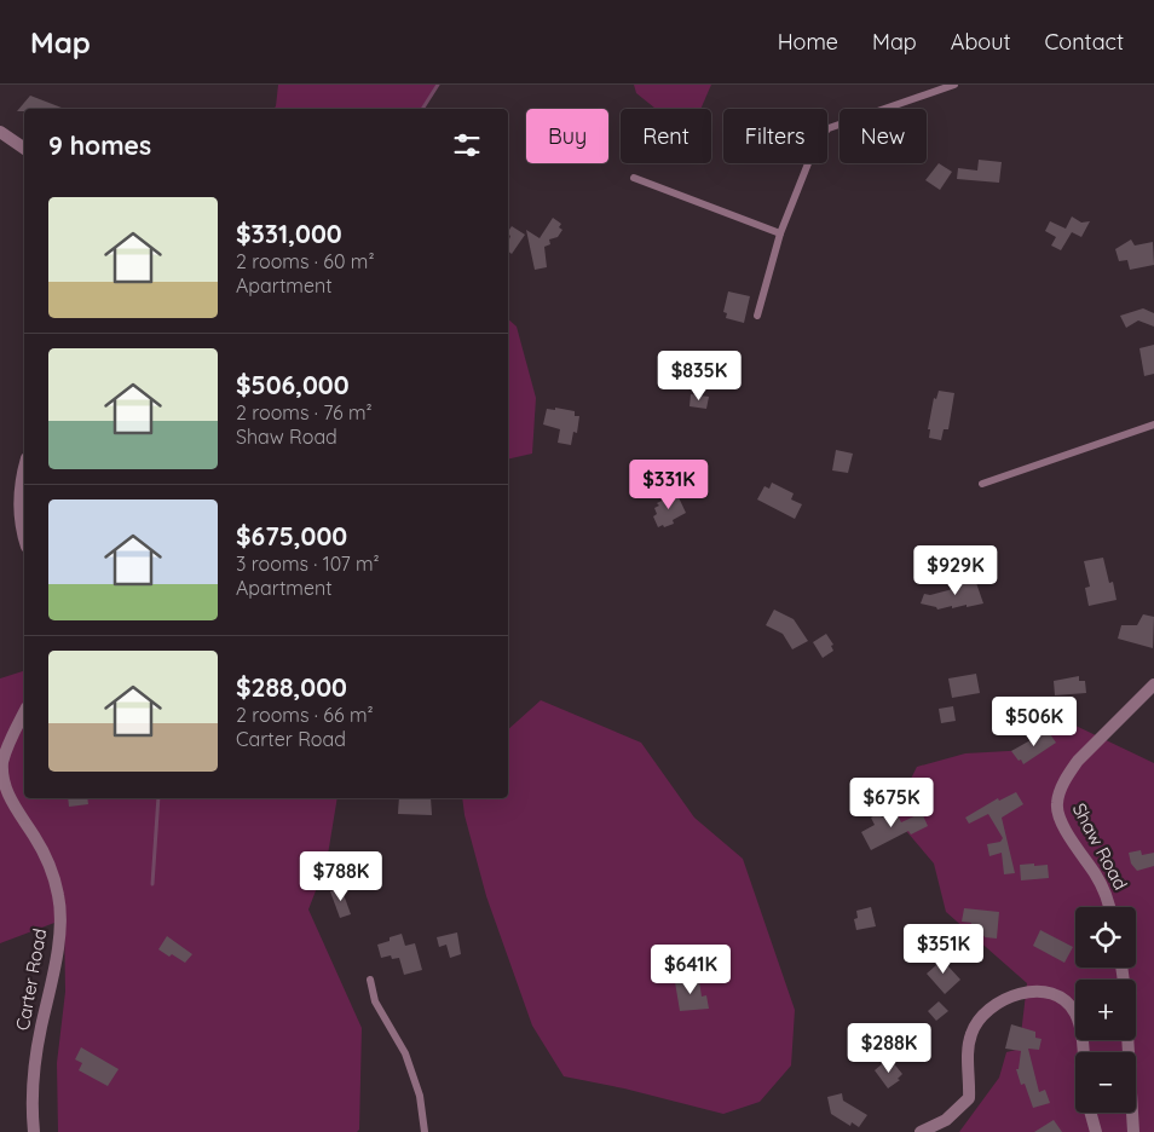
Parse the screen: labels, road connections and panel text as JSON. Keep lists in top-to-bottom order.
{
  "streets": {
    "street": ["Shaw Road", "Carter Road"]
  },
  "page": {
    "header": "Map",
    "nav": [
      "Home",
      "Map",
      "About",
      "Contact"
    ],
    "chip": [
      "Buy",
      "Rent",
      "Filters",
      "New"
    ],
    "heading": "9 homes",
    "list": [
      {
        "name": "$331,000",
        "note": "2 rooms · 60 m² · Apartment"
      },
      {
        "name": "$506,000",
        "note": "2 rooms · 76 m² · Shaw Road"
      },
      {
        "name": "$675,000",
        "note": "3 rooms · 107 m² · Apartment"
      },
      {
        "name": "$288,000",
        "note": "2 rooms · 66 m² · Carter Road"
      }
    ],
    "price": [
      "$835K",
      "$331K",
      "$929K",
      "$506K",
      "$675K",
      "$788K",
      "$351K",
      "$641K",
      "$288K"
    ],
    "map_buttons": ["+", "−"]
  }
}
